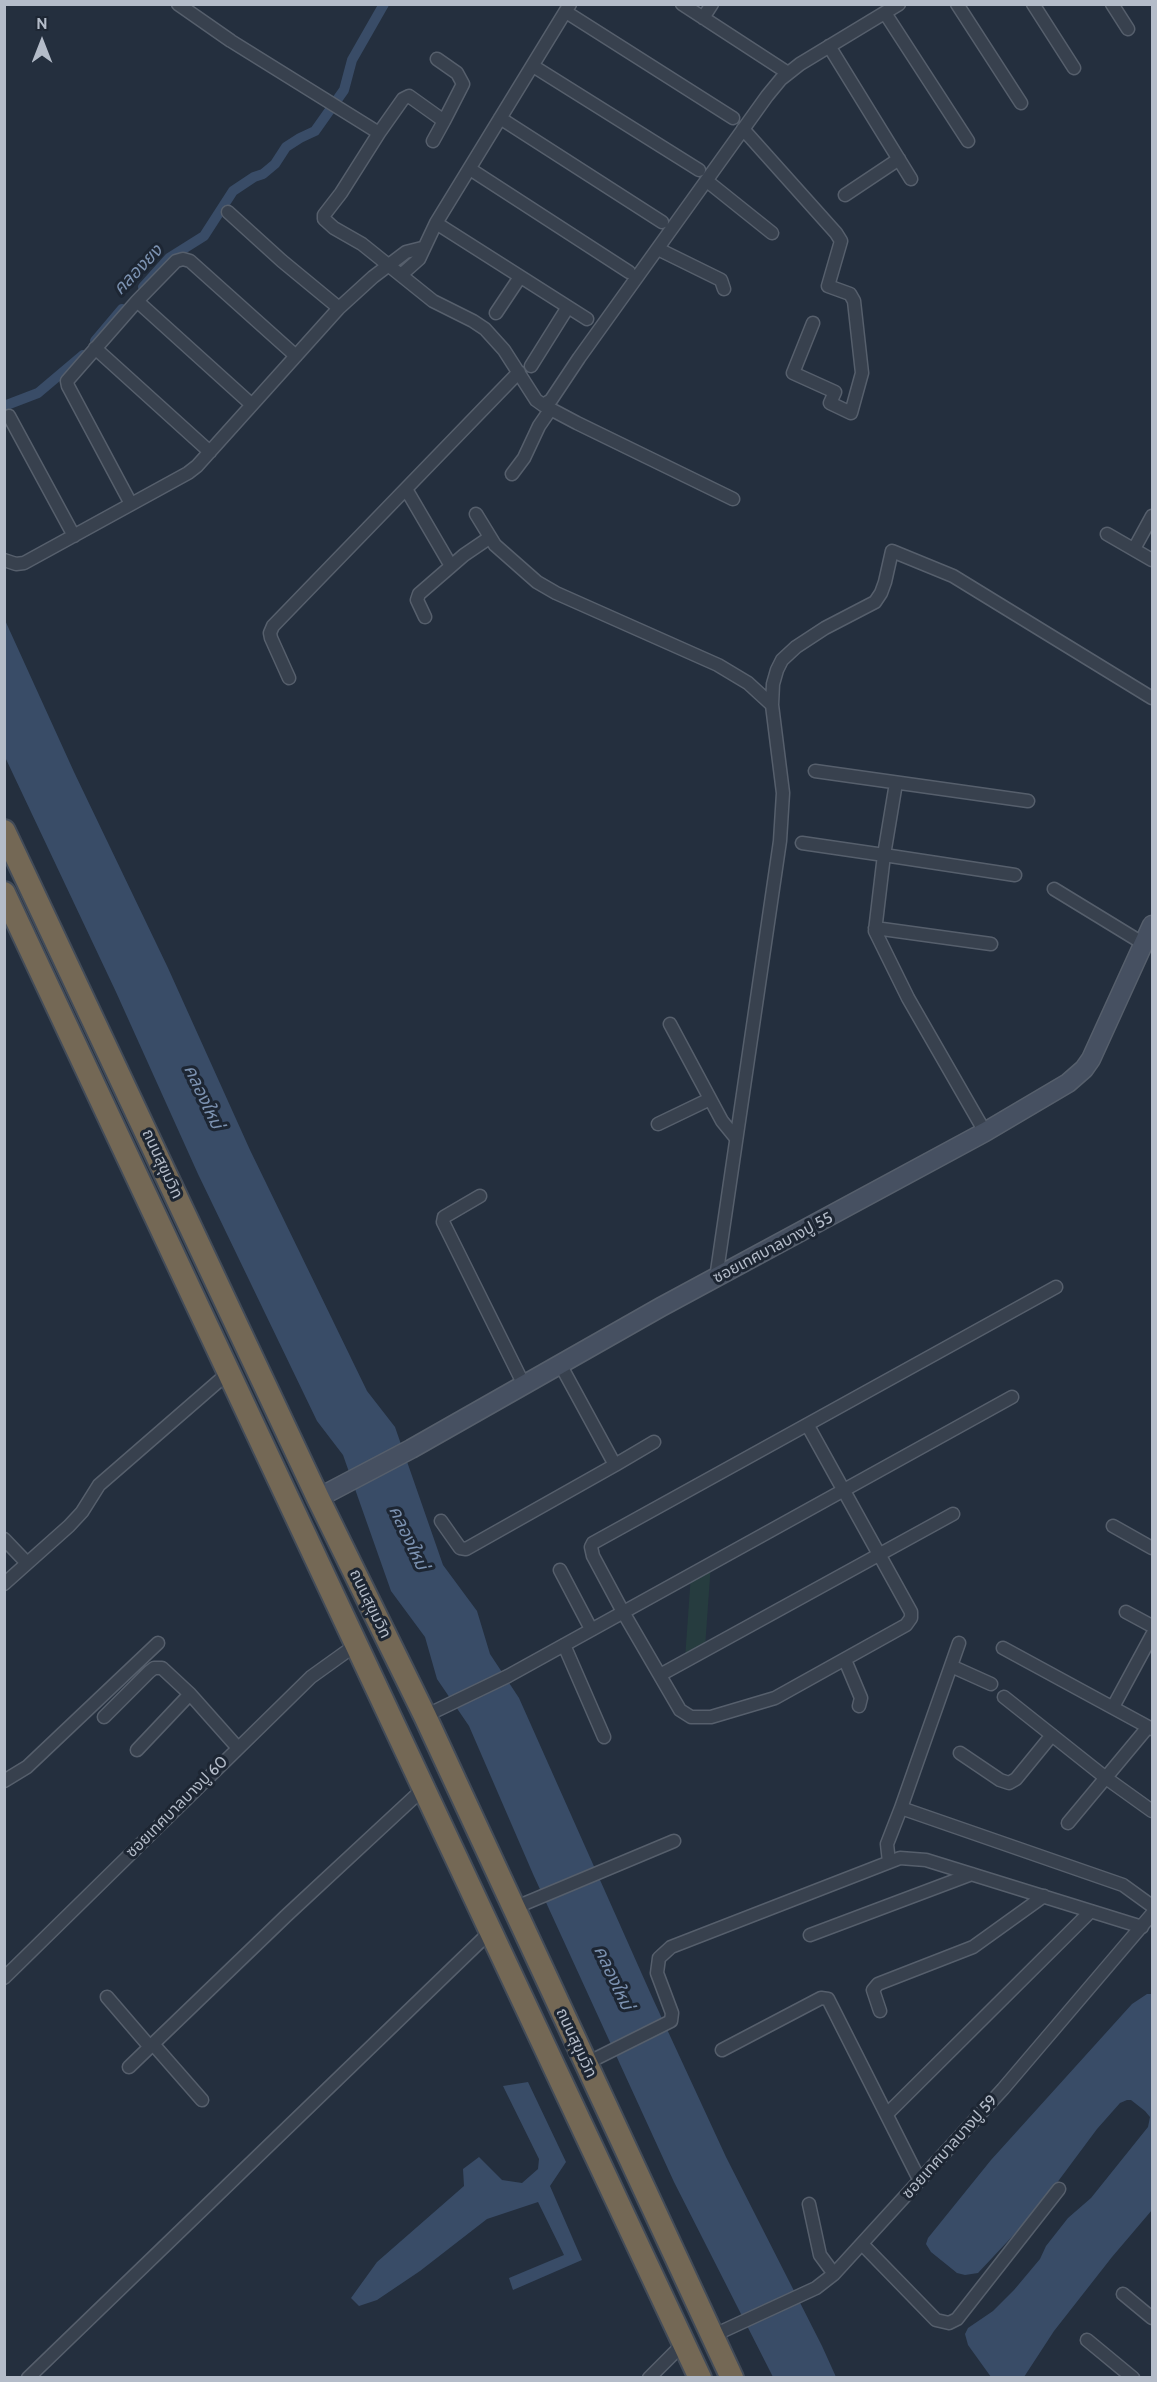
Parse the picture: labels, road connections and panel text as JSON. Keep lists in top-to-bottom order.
{
  "streets": {
    "highway": ["ถนนสุขุมวิท"],
    "street": ["ซอยเทศบาลบางปู 55", "ซอยเทศบาลบางปู 60", "ซอยเทศบาลบางปู 59"]
  },
  "crossings": [
    ["ถนนสุขุมวิท", "ซอยเทศบาลบางปู 55"],
    ["ถนนสุขุมวิท", "ซอยเทศบาลบางปู 60"],
    ["ถนนสุขุมวิท", "ซอยเทศบาลบางปู 59"]
  ],
  "water": ["คลองยง", "คลองใหม่"],
  "north": "top"
}
